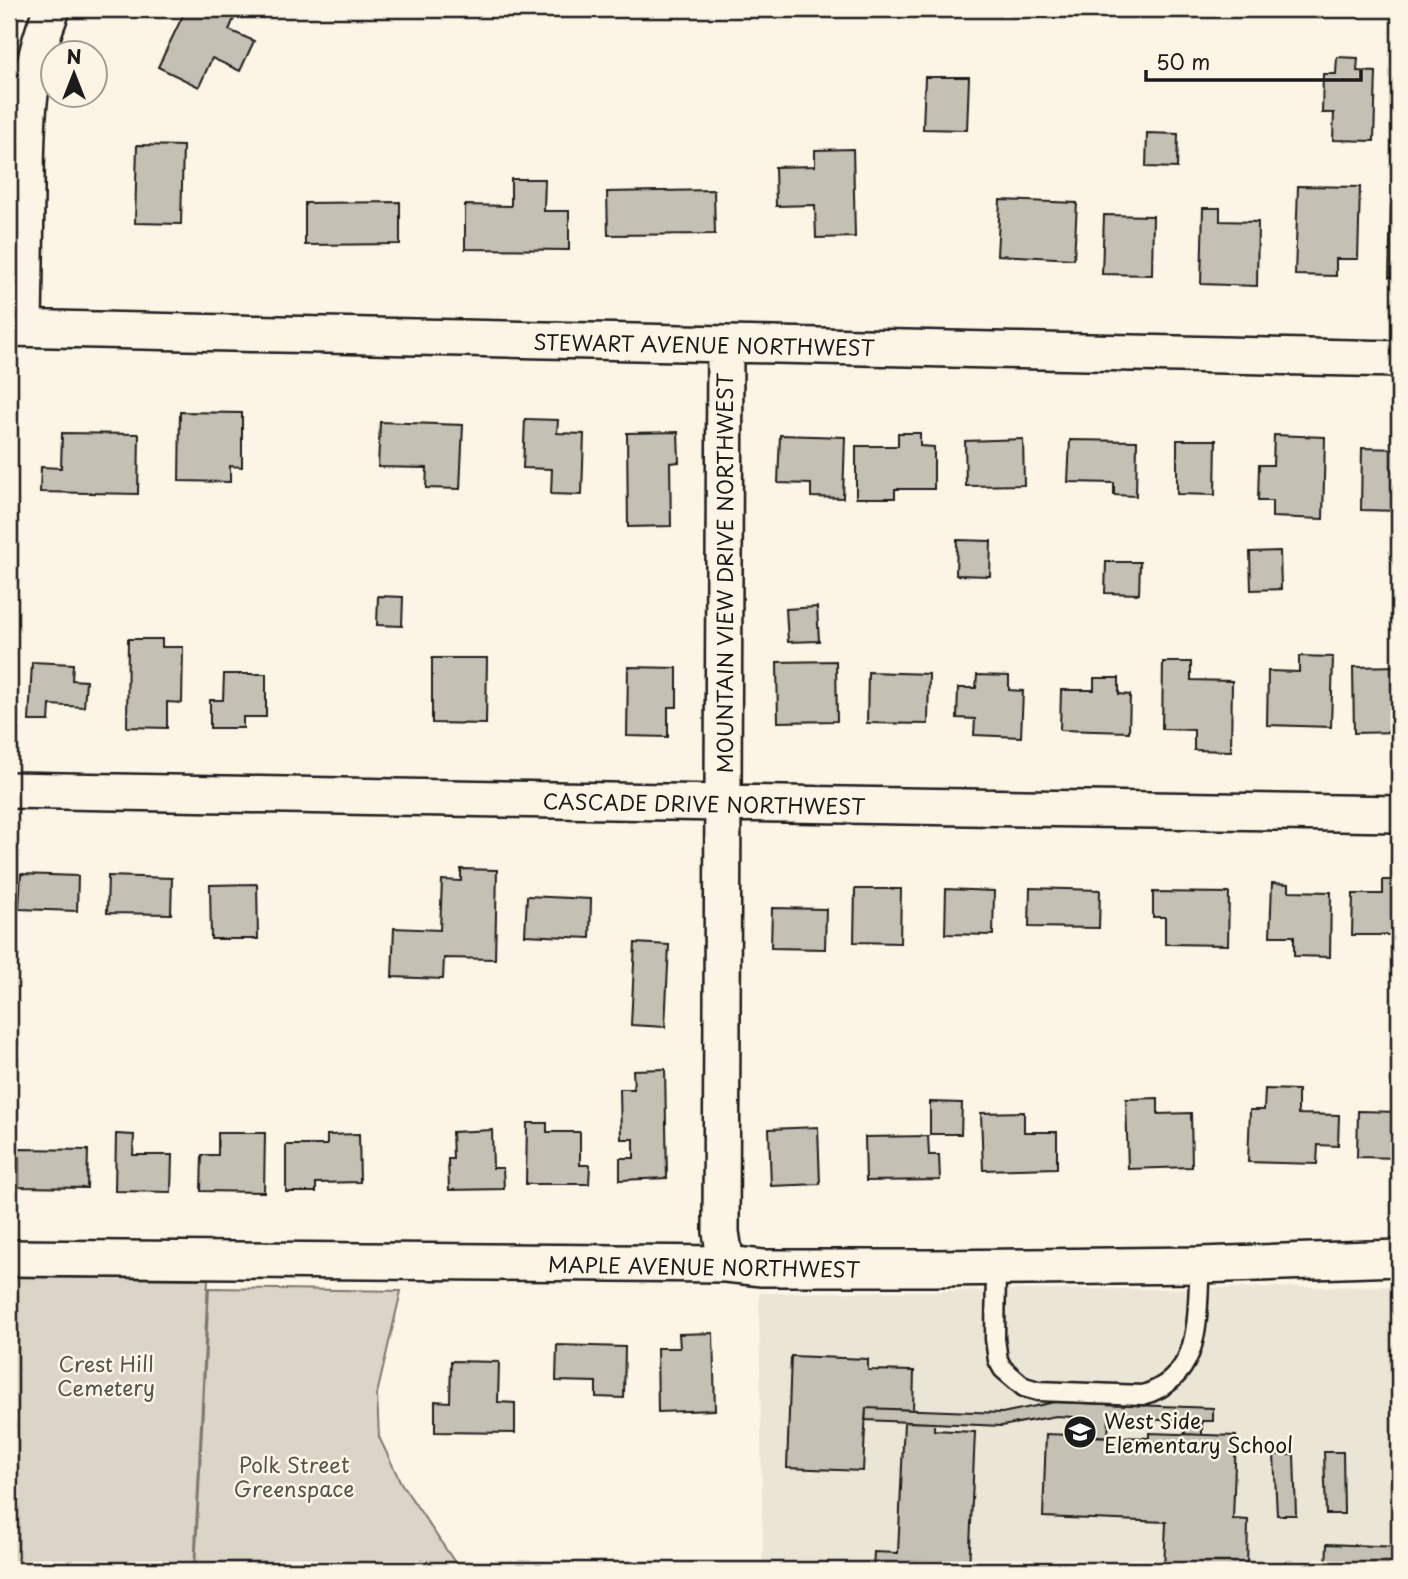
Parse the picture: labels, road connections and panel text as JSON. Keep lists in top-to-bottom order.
{
  "streets": {
    "street": [
      "STEWART AVENUE NORTHWEST",
      "MOUNTAIN VIEW DRIVE NORTHWEST",
      "CASCADE DRIVE NORTHWEST",
      "MAPLE AVENUE NORTHWEST"
    ]
  },
  "crossings": [
    ["STEWART AVENUE NORTHWEST", "MOUNTAIN VIEW DRIVE NORTHWEST"],
    ["MOUNTAIN VIEW DRIVE NORTHWEST", "CASCADE DRIVE NORTHWEST"],
    ["MOUNTAIN VIEW DRIVE NORTHWEST", "MAPLE AVENUE NORTHWEST"]
  ],
  "parks": ["Crest Hill Cemetery", "Polk Street Greenspace"],
  "places": {
    "school or university": ["West Side Elementary School"]
  },
  "scale_bar": "50 m",
  "north": "top"
}
